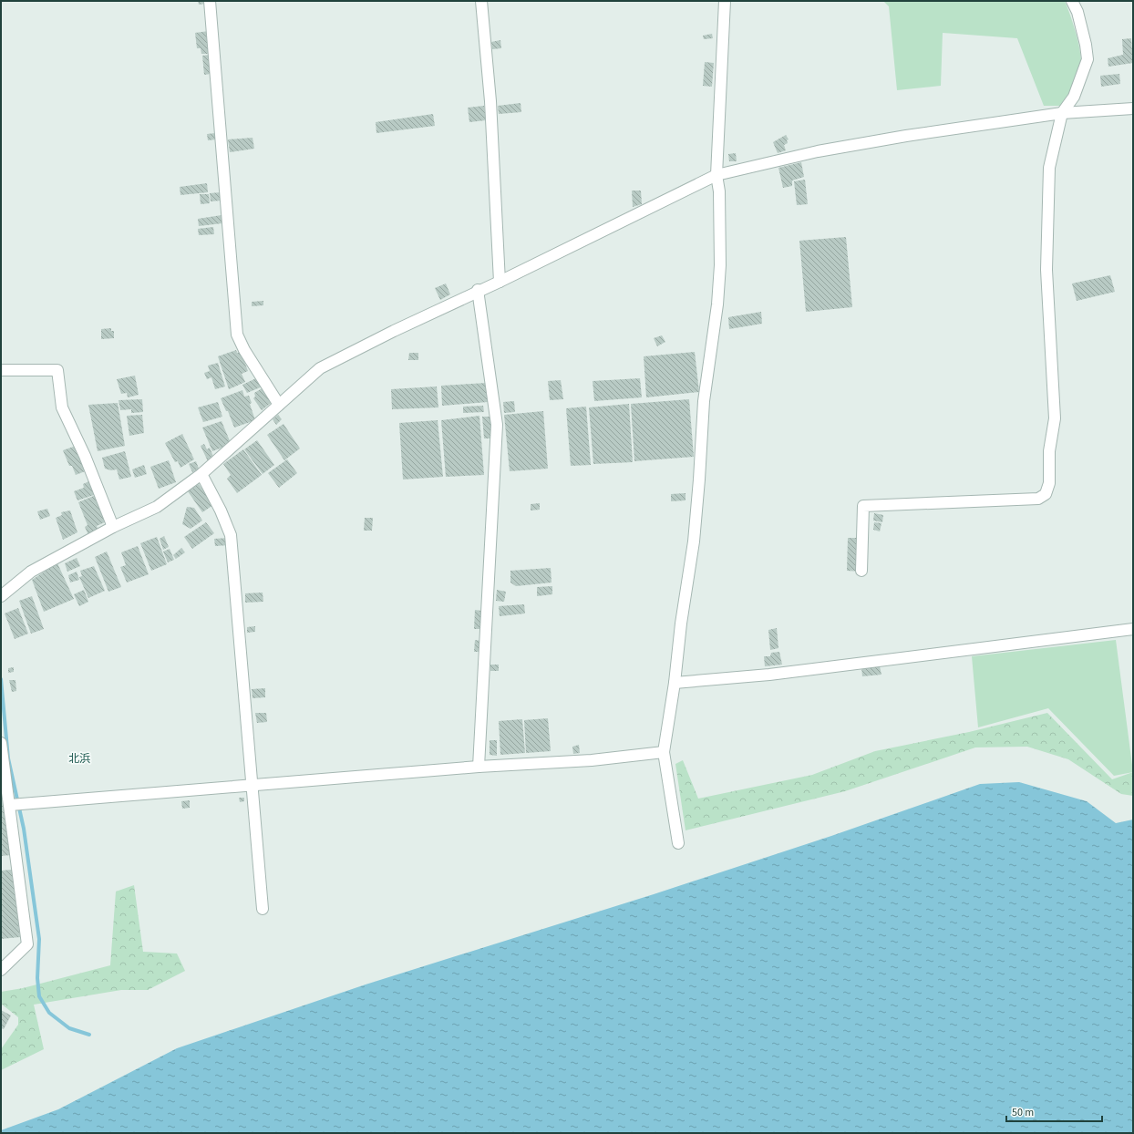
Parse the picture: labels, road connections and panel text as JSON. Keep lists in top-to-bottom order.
{
  "districts": ["北浜"],
  "scale_bar": "50 m"
}
